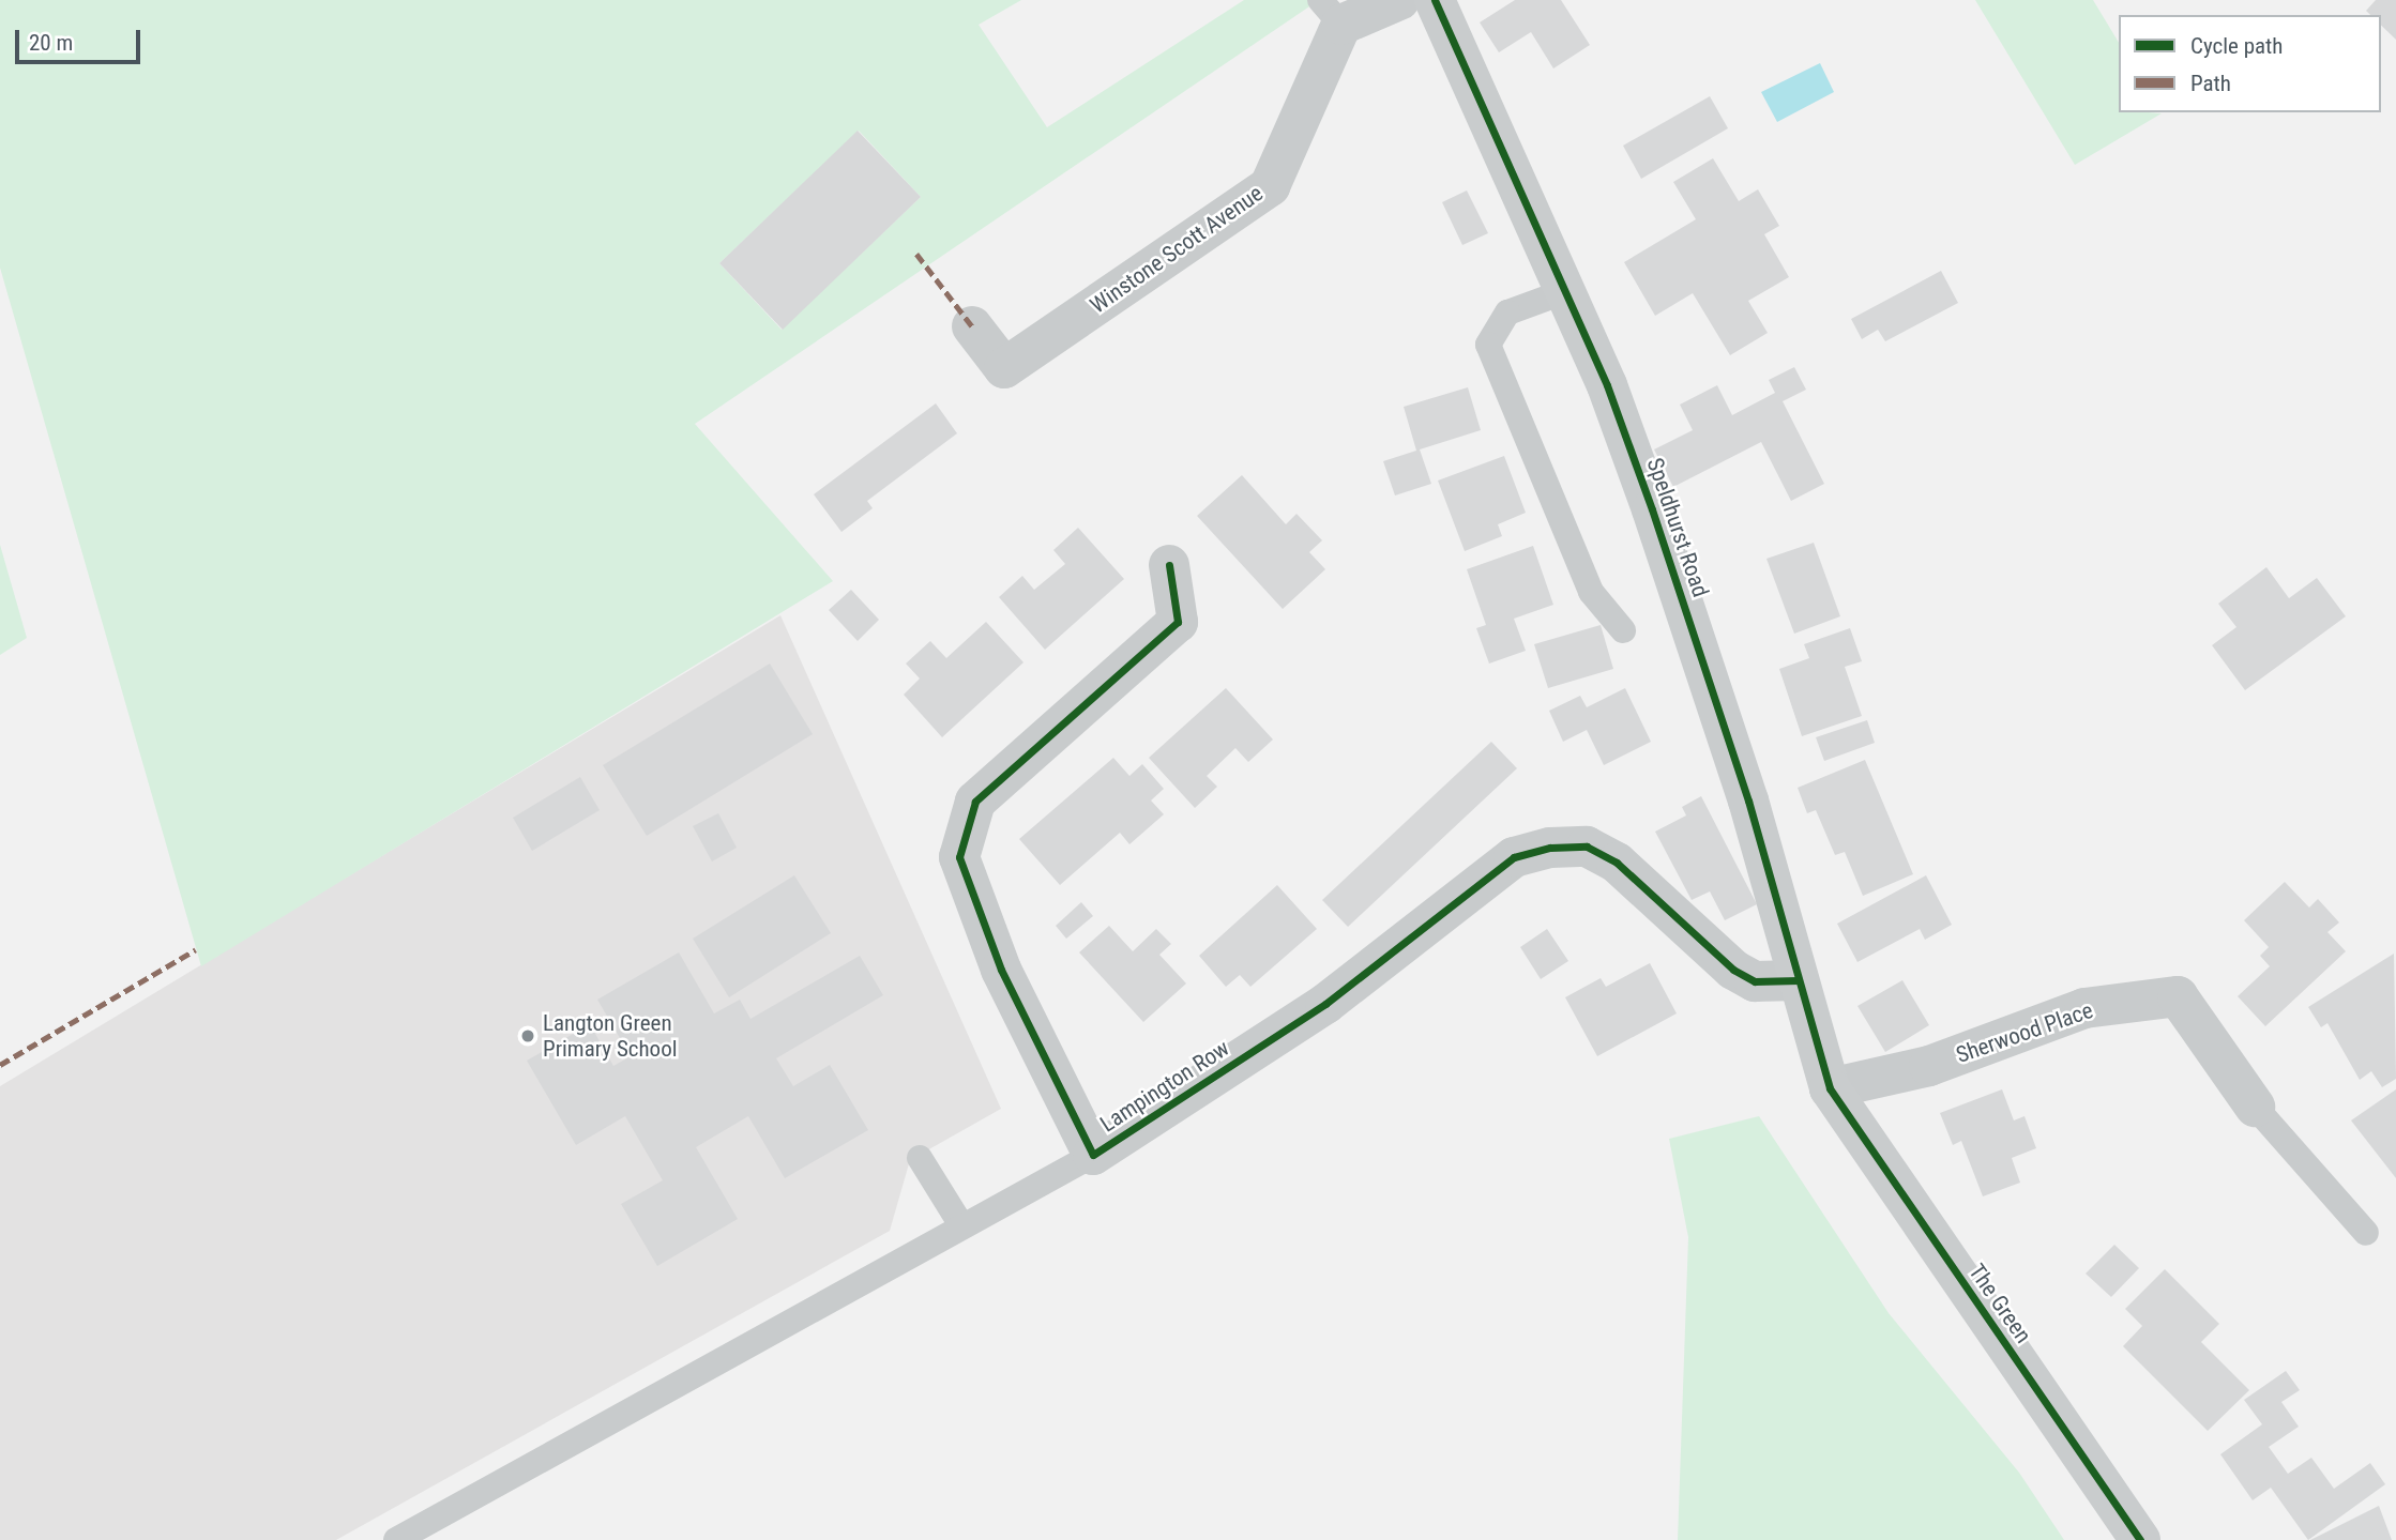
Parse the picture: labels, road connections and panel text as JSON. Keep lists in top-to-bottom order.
{
  "streets": {
    "street": [
      "Winstone Scott Avenue",
      "Speldhurst Road",
      "Sherwood Place",
      "Lampington Row",
      "The Green"
    ]
  },
  "crossings": [
    ["Speldhurst Road", "Sherwood Place"],
    ["Speldhurst Road", "Lampington Row"],
    ["Speldhurst Road", "The Green"],
    ["Sherwood Place", "The Green"]
  ],
  "places": ["Langton Green Primary School"],
  "legend": ["Cycle path", "Path"],
  "scale_bar": "20 m"
}
